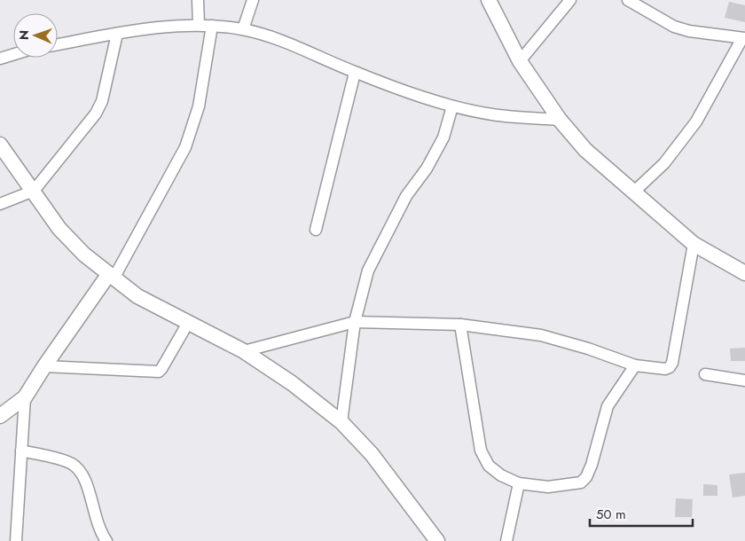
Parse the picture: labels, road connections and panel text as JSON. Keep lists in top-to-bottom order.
{
  "scale_bar": "50 m",
  "north": "left"
}
